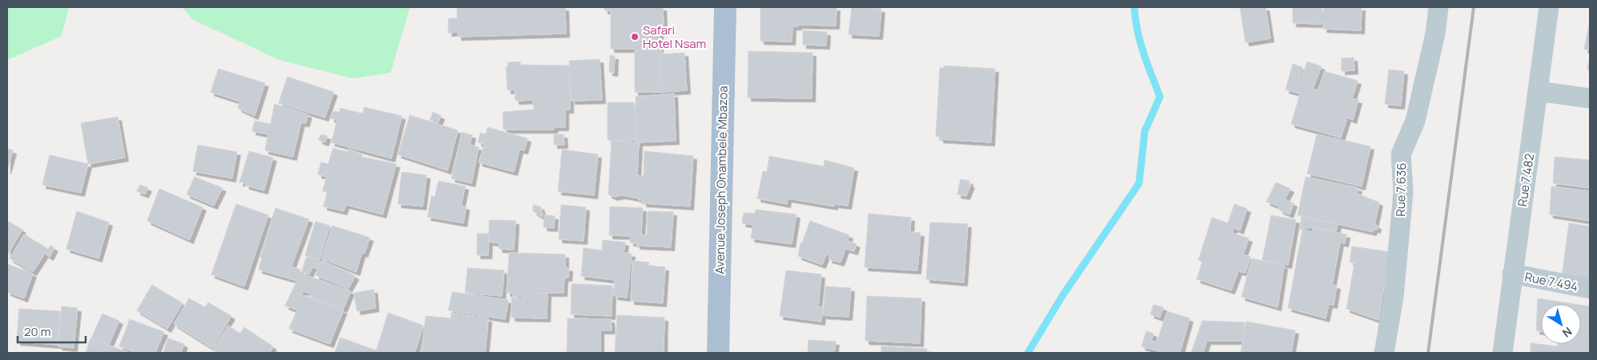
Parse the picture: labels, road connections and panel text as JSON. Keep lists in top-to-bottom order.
{
  "streets": {
    "main road": ["Avenue Joseph Onambele Mbazoa"],
    "street": ["Rue 7.482", "Rue 7.636", "Rue 7.494"]
  },
  "crossings": [
    ["Rue 7.482", "Rue 7.494"]
  ],
  "places": ["Safari Hotel Nsam"],
  "scale_bar": "20 m",
  "north": "bottom right"
}
